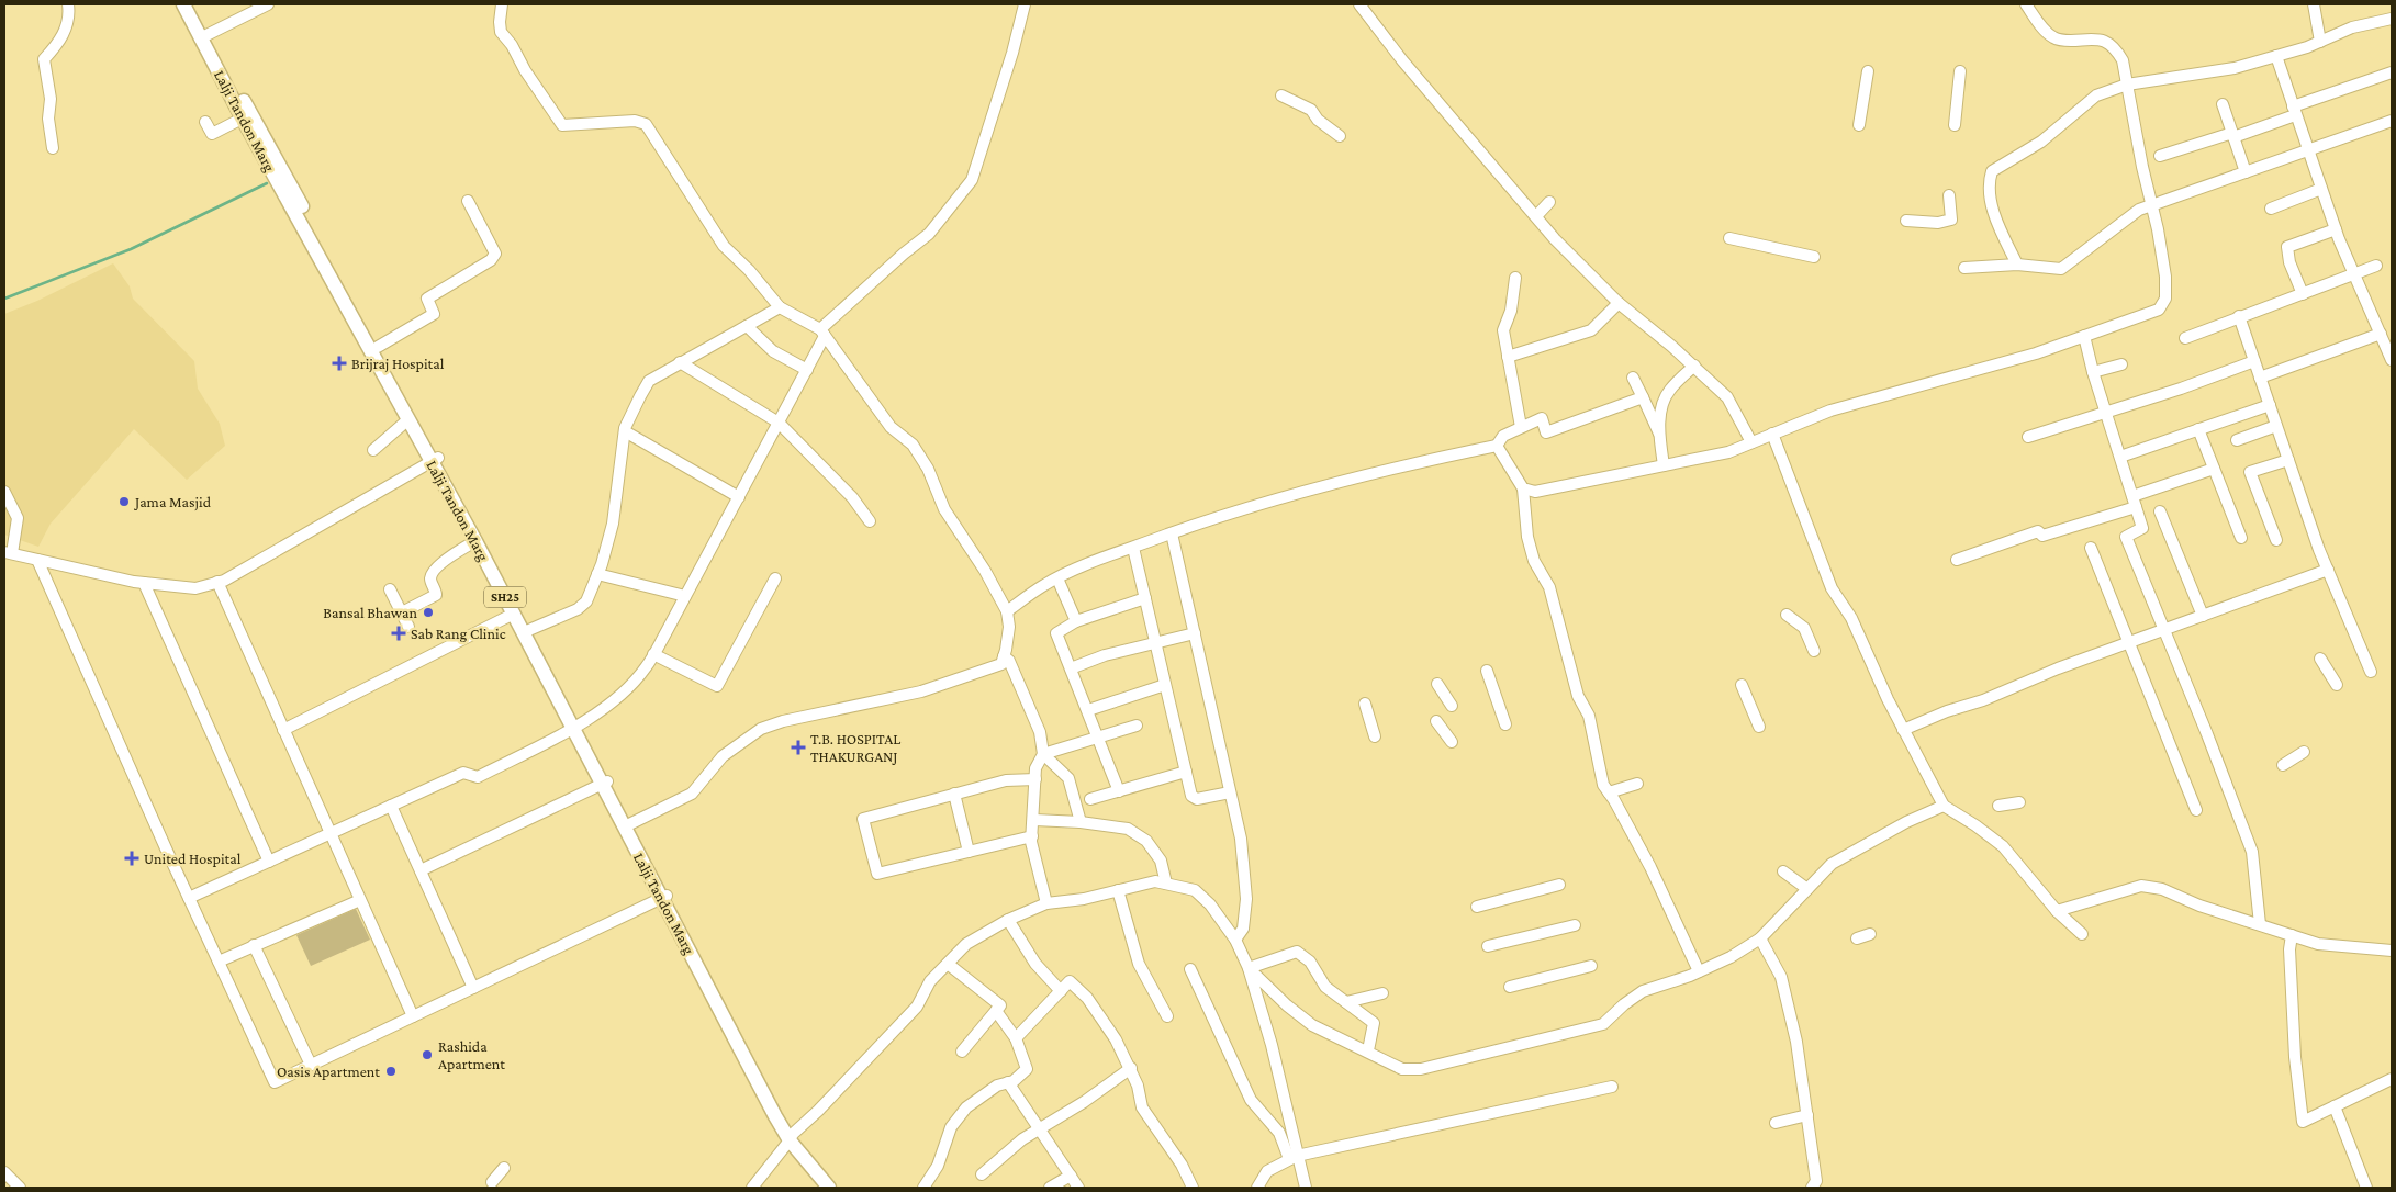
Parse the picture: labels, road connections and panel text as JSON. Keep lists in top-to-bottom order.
{
  "streets": {
    "main road": ["Lalji Tandon Marg", "SH25"]
  },
  "places": {
    "health": [
      "Brijraj Hospital",
      "Sab Rang Clinic",
      "T.B. HOSPITAL THAKURGANJ",
      "United Hospital"
    ],
    "other": [
      "Jama Masjid",
      "Bansal Bhawan",
      "Rashida Apartment",
      "Oasis Apartment"
    ]
  }
}
